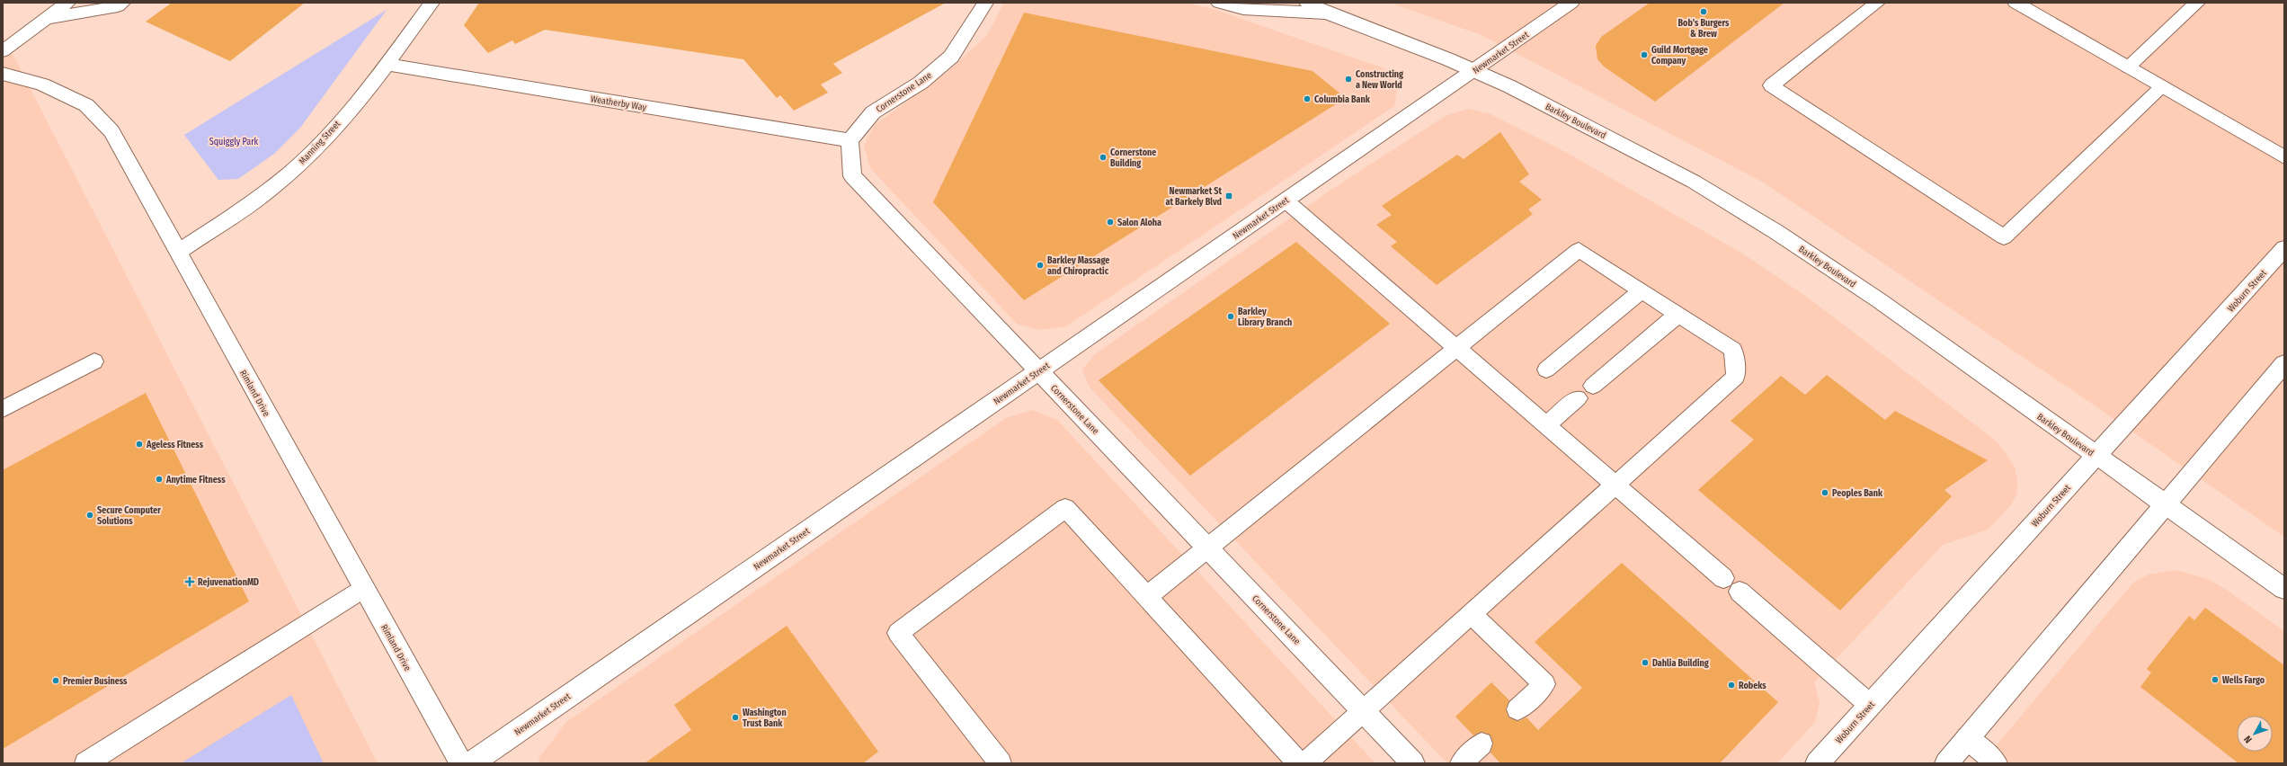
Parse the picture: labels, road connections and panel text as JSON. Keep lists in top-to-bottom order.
{
  "streets": {
    "street": [
      "Newmarket Street",
      "Cornerstone Lane",
      "Weatherby Way",
      "Barkley Boulevard",
      "Manning Street",
      "Woburn Street",
      "Rimland Drive"
    ]
  },
  "crossings": [
    ["Newmarket Street", "Cornerstone Lane"],
    ["Newmarket Street", "Barkley Boulevard"],
    ["Cornerstone Lane", "Weatherby Way"],
    ["Weatherby Way", "Manning Street"],
    ["Barkley Boulevard", "Woburn Street"],
    ["Manning Street", "Rimland Drive"]
  ],
  "parks": ["Squiggly Park"],
  "places": {
    "other": [
      "Bob's Burgers & Brew",
      "Guild Mortgage Company",
      "Constructing a New World",
      "Columbia Bank",
      "Cornerstone Building",
      "Salon Aloha",
      "Barkley Massage and Chiropractic",
      "Barkley Library Branch",
      "Ageless Fitness",
      "Anytime Fitness",
      "Peoples Bank",
      "Secure Computer Solutions",
      "Dahlia Building",
      "Wells Fargo",
      "Premier Business",
      "Robeks",
      "Washington Trust Bank"
    ],
    "transit": ["Newmarket St at Barkely Blvd"],
    "health": ["RejuvenationMD"]
  },
  "north": "bottom left"
}
